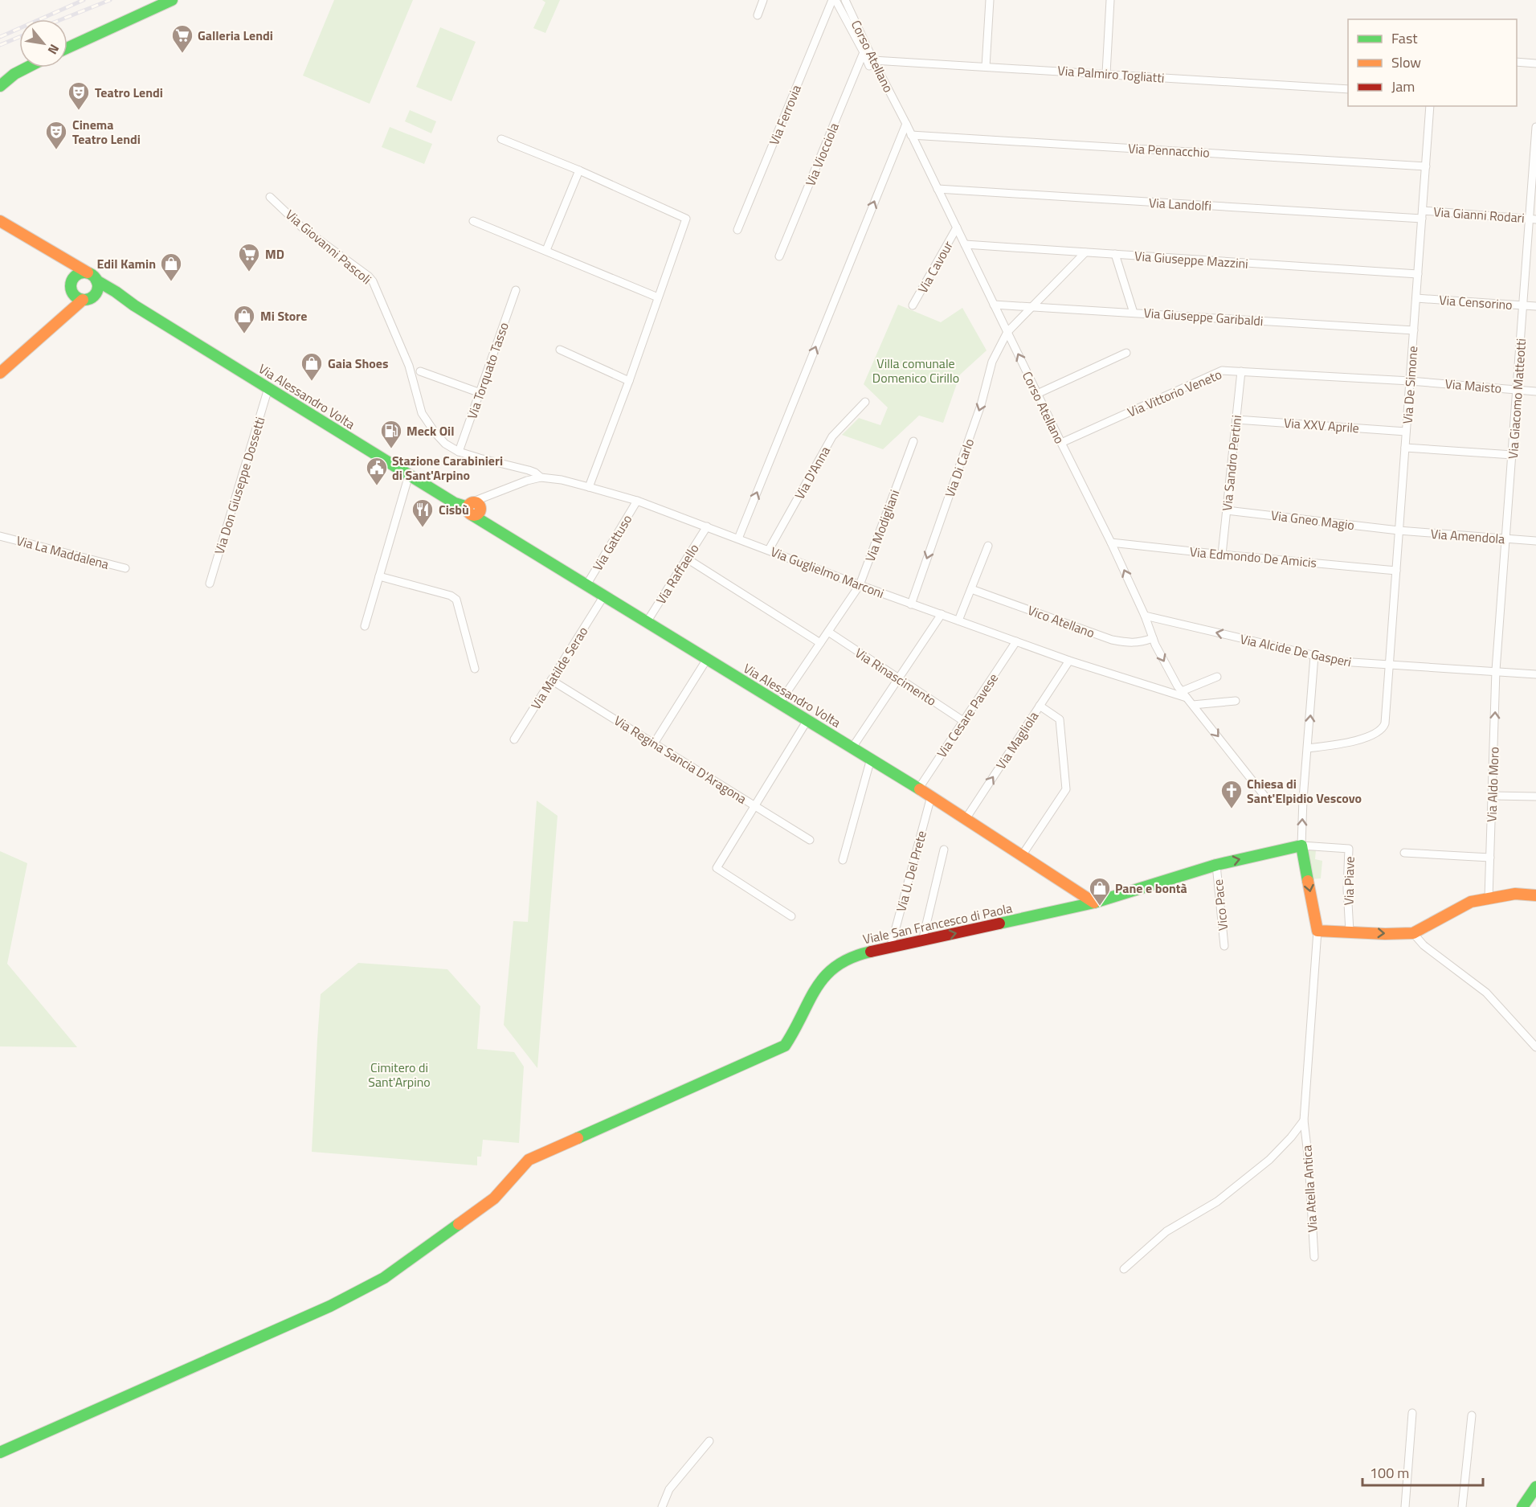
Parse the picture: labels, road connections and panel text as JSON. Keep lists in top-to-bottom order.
{
  "streets": {
    "street": [
      "Corso Atellano",
      "Via Palmiro Togliatti",
      "Via Ferrovia",
      "Via Pennacchio",
      "Via Viocciola",
      "Via Landolfi",
      "Via Gianni Rodari",
      "Via Giovanni Pascoli",
      "Via Giuseppe Mazzini",
      "Via Cavour",
      "Via Censorino",
      "Via Giuseppe Garibaldi",
      "Via Torquato Tasso",
      "Via De Simone",
      "Via Maisto",
      "Via Vittorio Veneto",
      "Via Alessandro Volta",
      "Via Giacomo Matteotti",
      "Via XXV Aprile",
      "Via Sandro Pertini",
      "Via Di Carlo",
      "Via D'Anna",
      "Via Don Giuseppe Dossetti",
      "Via Gneo Magio",
      "Via Modigliani",
      "Via Amendola",
      "Via Gattuso",
      "Via La Maddalena",
      "Via Edmondo De Amicis",
      "Via Guglielmo Marconi",
      "Via Raffaello",
      "Vico Atellano",
      "Via Alcide De Gasperi",
      "Via Matilde Serao",
      "Via Rinascimento",
      "Via Cesare Pavese",
      "Via Magliola",
      "Via Regina Sancia D'Aragona",
      "Via Aldo Moro",
      "Via U. Del Prete",
      "Via Piave",
      "Vico Pace",
      "Viale San Francesco di Paola",
      "Via Atella Antica"
    ]
  },
  "crossings": [
    ["Corso Atellano", "Via Palmiro Togliatti"],
    ["Corso Atellano", "Via Pennacchio"],
    ["Corso Atellano", "Via Landolfi"],
    ["Corso Atellano", "Via Giuseppe Mazzini"],
    ["Corso Atellano", "Via Cavour"],
    ["Corso Atellano", "Via Giuseppe Garibaldi"],
    ["Corso Atellano", "Via Vittorio Veneto"],
    ["Corso Atellano", "Via Di Carlo"],
    ["Corso Atellano", "Via Edmondo De Amicis"],
    ["Corso Atellano", "Via Guglielmo Marconi"],
    ["Corso Atellano", "Vico Atellano"],
    ["Corso Atellano", "Via Alcide De Gasperi"],
    ["Via Pennacchio", "Via De Simone"],
    ["Via Landolfi", "Via Gianni Rodari"],
    ["Via Landolfi", "Via De Simone"],
    ["Via Gianni Rodari", "Via De Simone"],
    ["Via Gianni Rodari", "Via Giacomo Matteotti"],
    ["Via Giovanni Pascoli", "Via Torquato Tasso"],
    ["Via Giovanni Pascoli", "Via Guglielmo Marconi"],
    ["Via Giuseppe Mazzini", "Via De Simone"],
    ["Via Giuseppe Mazzini", "Via Di Carlo"],
    ["Via Censorino", "Via De Simone"],
    ["Via Censorino", "Via Giacomo Matteotti"],
    ["Via Giuseppe Garibaldi", "Via De Simone"],
    ["Via Giuseppe Garibaldi", "Via Di Carlo"],
    ["Via De Simone", "Via Maisto"],
    ["Via De Simone", "Via Vittorio Veneto"],
    ["Via De Simone", "Via XXV Aprile"],
    ["Via De Simone", "Via Gneo Magio"],
    ["Via De Simone", "Via Amendola"],
    ["Via De Simone", "Via Edmondo De Amicis"],
    ["Via De Simone", "Via Alcide De Gasperi"],
    ["Via Maisto", "Via Vittorio Veneto"],
    ["Via Maisto", "Via Giacomo Matteotti"],
    ["Via Vittorio Veneto", "Via Sandro Pertini"],
    ["Via Alessandro Volta", "Via Don Giuseppe Dossetti"],
    ["Via Alessandro Volta", "Via Modigliani"],
    ["Via Alessandro Volta", "Via Gattuso"],
    ["Via Alessandro Volta", "Via Guglielmo Marconi"],
    ["Via Alessandro Volta", "Via Raffaello"],
    ["Via Alessandro Volta", "Via Matilde Serao"],
    ["Via Alessandro Volta", "Via Cesare Pavese"],
    ["Via Alessandro Volta", "Via Magliola"],
    ["Via Alessandro Volta", "Via U. Del Prete"],
    ["Via Alessandro Volta", "Viale San Francesco di Paola"],
    ["Via Giacomo Matteotti", "Via Amendola"],
    ["Via Giacomo Matteotti", "Via Alcide De Gasperi"],
    ["Via Giacomo Matteotti", "Via Aldo Moro"],
    ["Via XXV Aprile", "Via Sandro Pertini"],
    ["Via Sandro Pertini", "Via Gneo Magio"],
    ["Via Sandro Pertini", "Via Edmondo De Amicis"],
    ["Via Di Carlo", "Via Guglielmo Marconi"],
    ["Via D'Anna", "Via Guglielmo Marconi"],
    ["Via Gneo Magio", "Via Amendola"],
    ["Via Modigliani", "Via Guglielmo Marconi"],
    ["Via Modigliani", "Via Rinascimento"],
    ["Via Gattuso", "Via Guglielmo Marconi"],
    ["Via Guglielmo Marconi", "Via Raffaello"],
    ["Via Guglielmo Marconi", "Via Cesare Pavese"],
    ["Via Guglielmo Marconi", "Via Magliola"],
    ["Via Alcide De Gasperi", "Via Aldo Moro"],
    ["Via Matilde Serao", "Via Regina Sancia D'Aragona"],
    ["Via Rinascimento", "Via Cesare Pavese"],
    ["Via U. Del Prete", "Viale San Francesco di Paola"],
    ["Via Piave", "Viale San Francesco di Paola"],
    ["Vico Pace", "Viale San Francesco di Paola"]
  ],
  "one_way": [
    "Via Di Carlo",
    "Via Alcide De Gasperi",
    "Via Magliola",
    "Via Aldo Moro"
  ],
  "parks": ["Villa comunale Domenico Cirillo", "Cimitero di Sant'Arpino"],
  "places": {
    "supermarket": ["Galleria Lendi", "MD"],
    "theatre": ["Teatro Lendi", "Cinema Teatro Lendi"],
    "shop": [
      "Edil Kamin",
      "Mi Store",
      "Gaia Shoes",
      "Pane e bontà"
    ],
    "fuel station": ["Meck Oil"],
    "public building": ["Stazione Carabinieri di Sant'Arpino"],
    "restaurant": ["Cisbù"],
    "church": ["Chiesa di Sant'Elpidio Vescovo"]
  },
  "legend": ["Fast", "Slow", "Jam"],
  "scale_bar": "100 m",
  "north": "bottom right"
}
